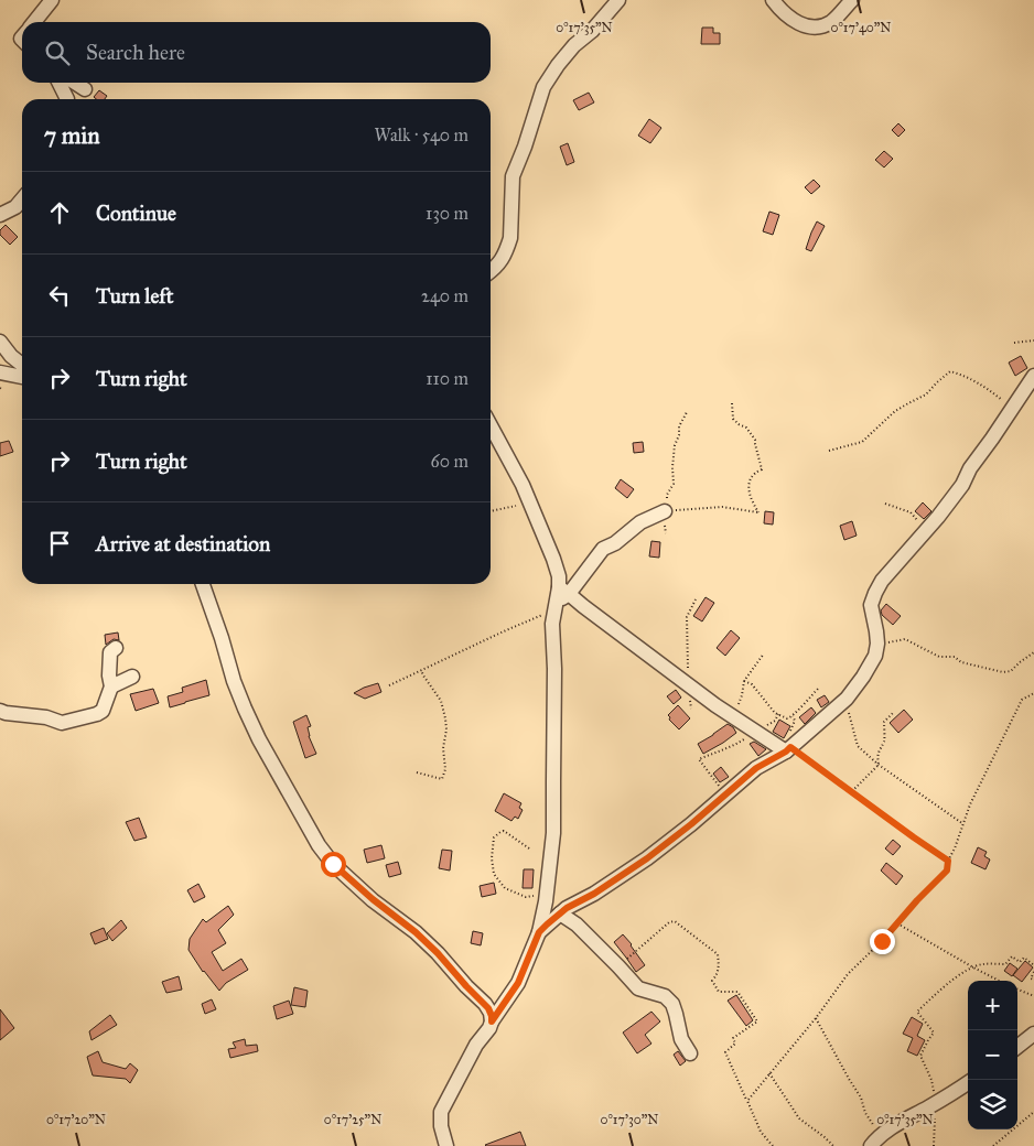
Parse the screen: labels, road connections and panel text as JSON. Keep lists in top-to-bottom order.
{
  "page": {
    "search": "Search here",
    "heading": ["7 min", "Walk · 540 m"],
    "list": [
      ["Continue", "130 m"],
      ["Turn left", "240 m"],
      ["Turn right", "110 m"],
      ["Turn right", "60 m"],
      "Arrive at destination"
    ],
    "map_buttons": ["+", "−"]
  },
  "coordinates": [
    "0°17'35\"N",
    "0°17'40\"N",
    "0°17'20\"N",
    "0°17'25\"N",
    "0°17'30\"N"
  ]
}
